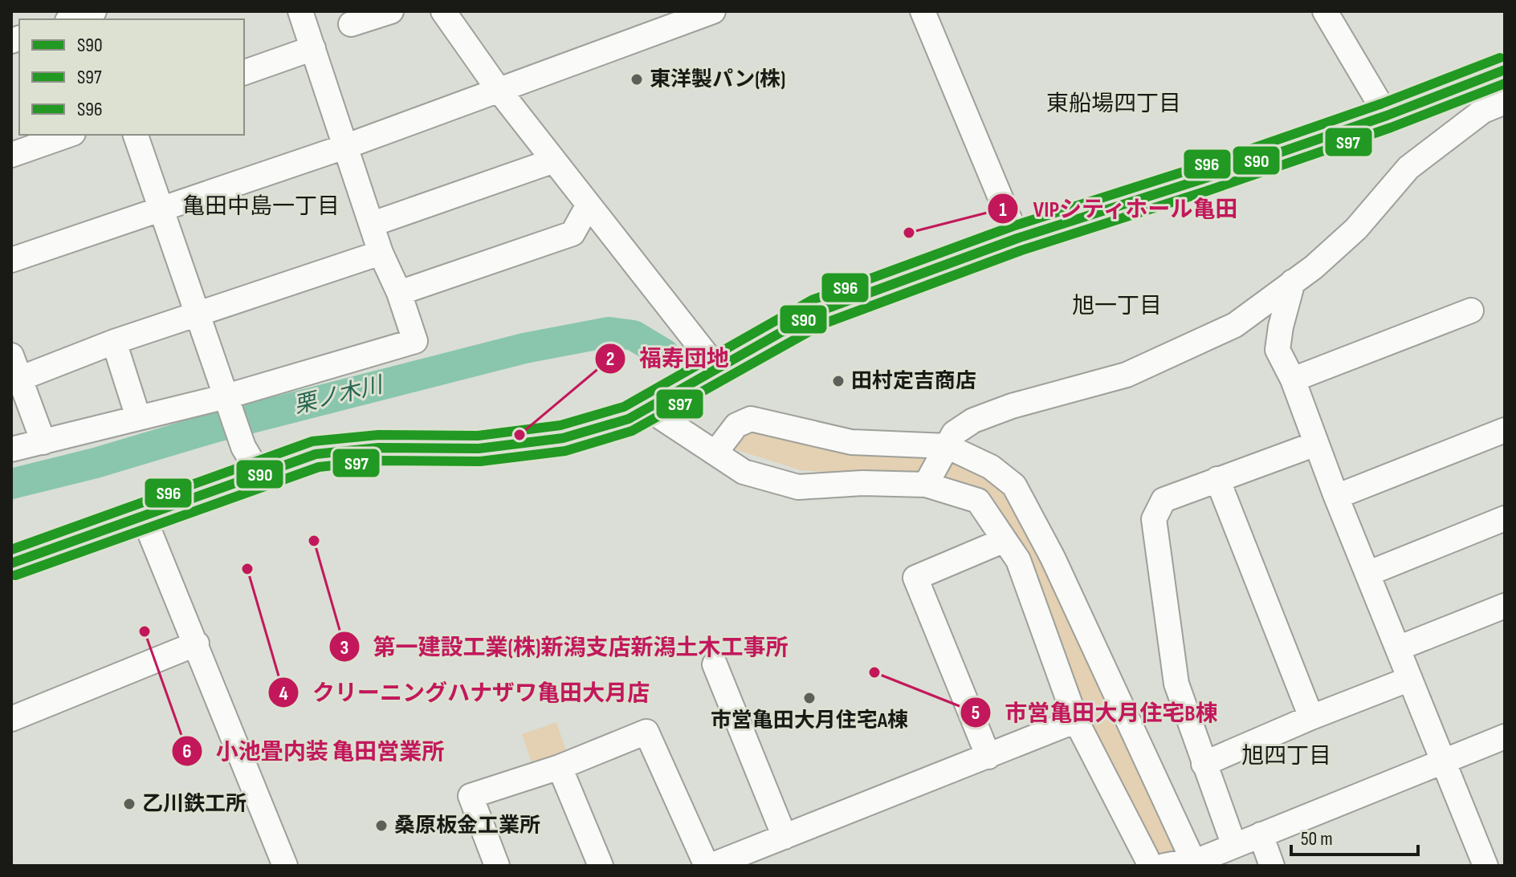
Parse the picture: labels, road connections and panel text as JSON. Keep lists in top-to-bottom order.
{
  "districts": [
    "東船場四丁目",
    "亀田中島一丁目",
    "旭一丁目",
    "旭四丁目"
  ],
  "water": ["栗ノ木川"],
  "places": [
    "東洋製パン(株)",
    "VIPシティホール亀田",
    "田村定吉商店",
    "福寿団地",
    "第一建設工業(株)新潟支店新潟土木工事所",
    "クリーニングハナザワ亀田大月店",
    "小池畳内装 亀田営業所",
    "市営亀田大月住宅B棟",
    "市営亀田大月住宅A棟",
    "乙川鉄工所",
    "桑原板金工業所"
  ],
  "lines": ["transit line S96", "transit line S90", "transit line S97"],
  "legend": ["S90", "S97", "S96"],
  "scale_bar": "50 m"
}
